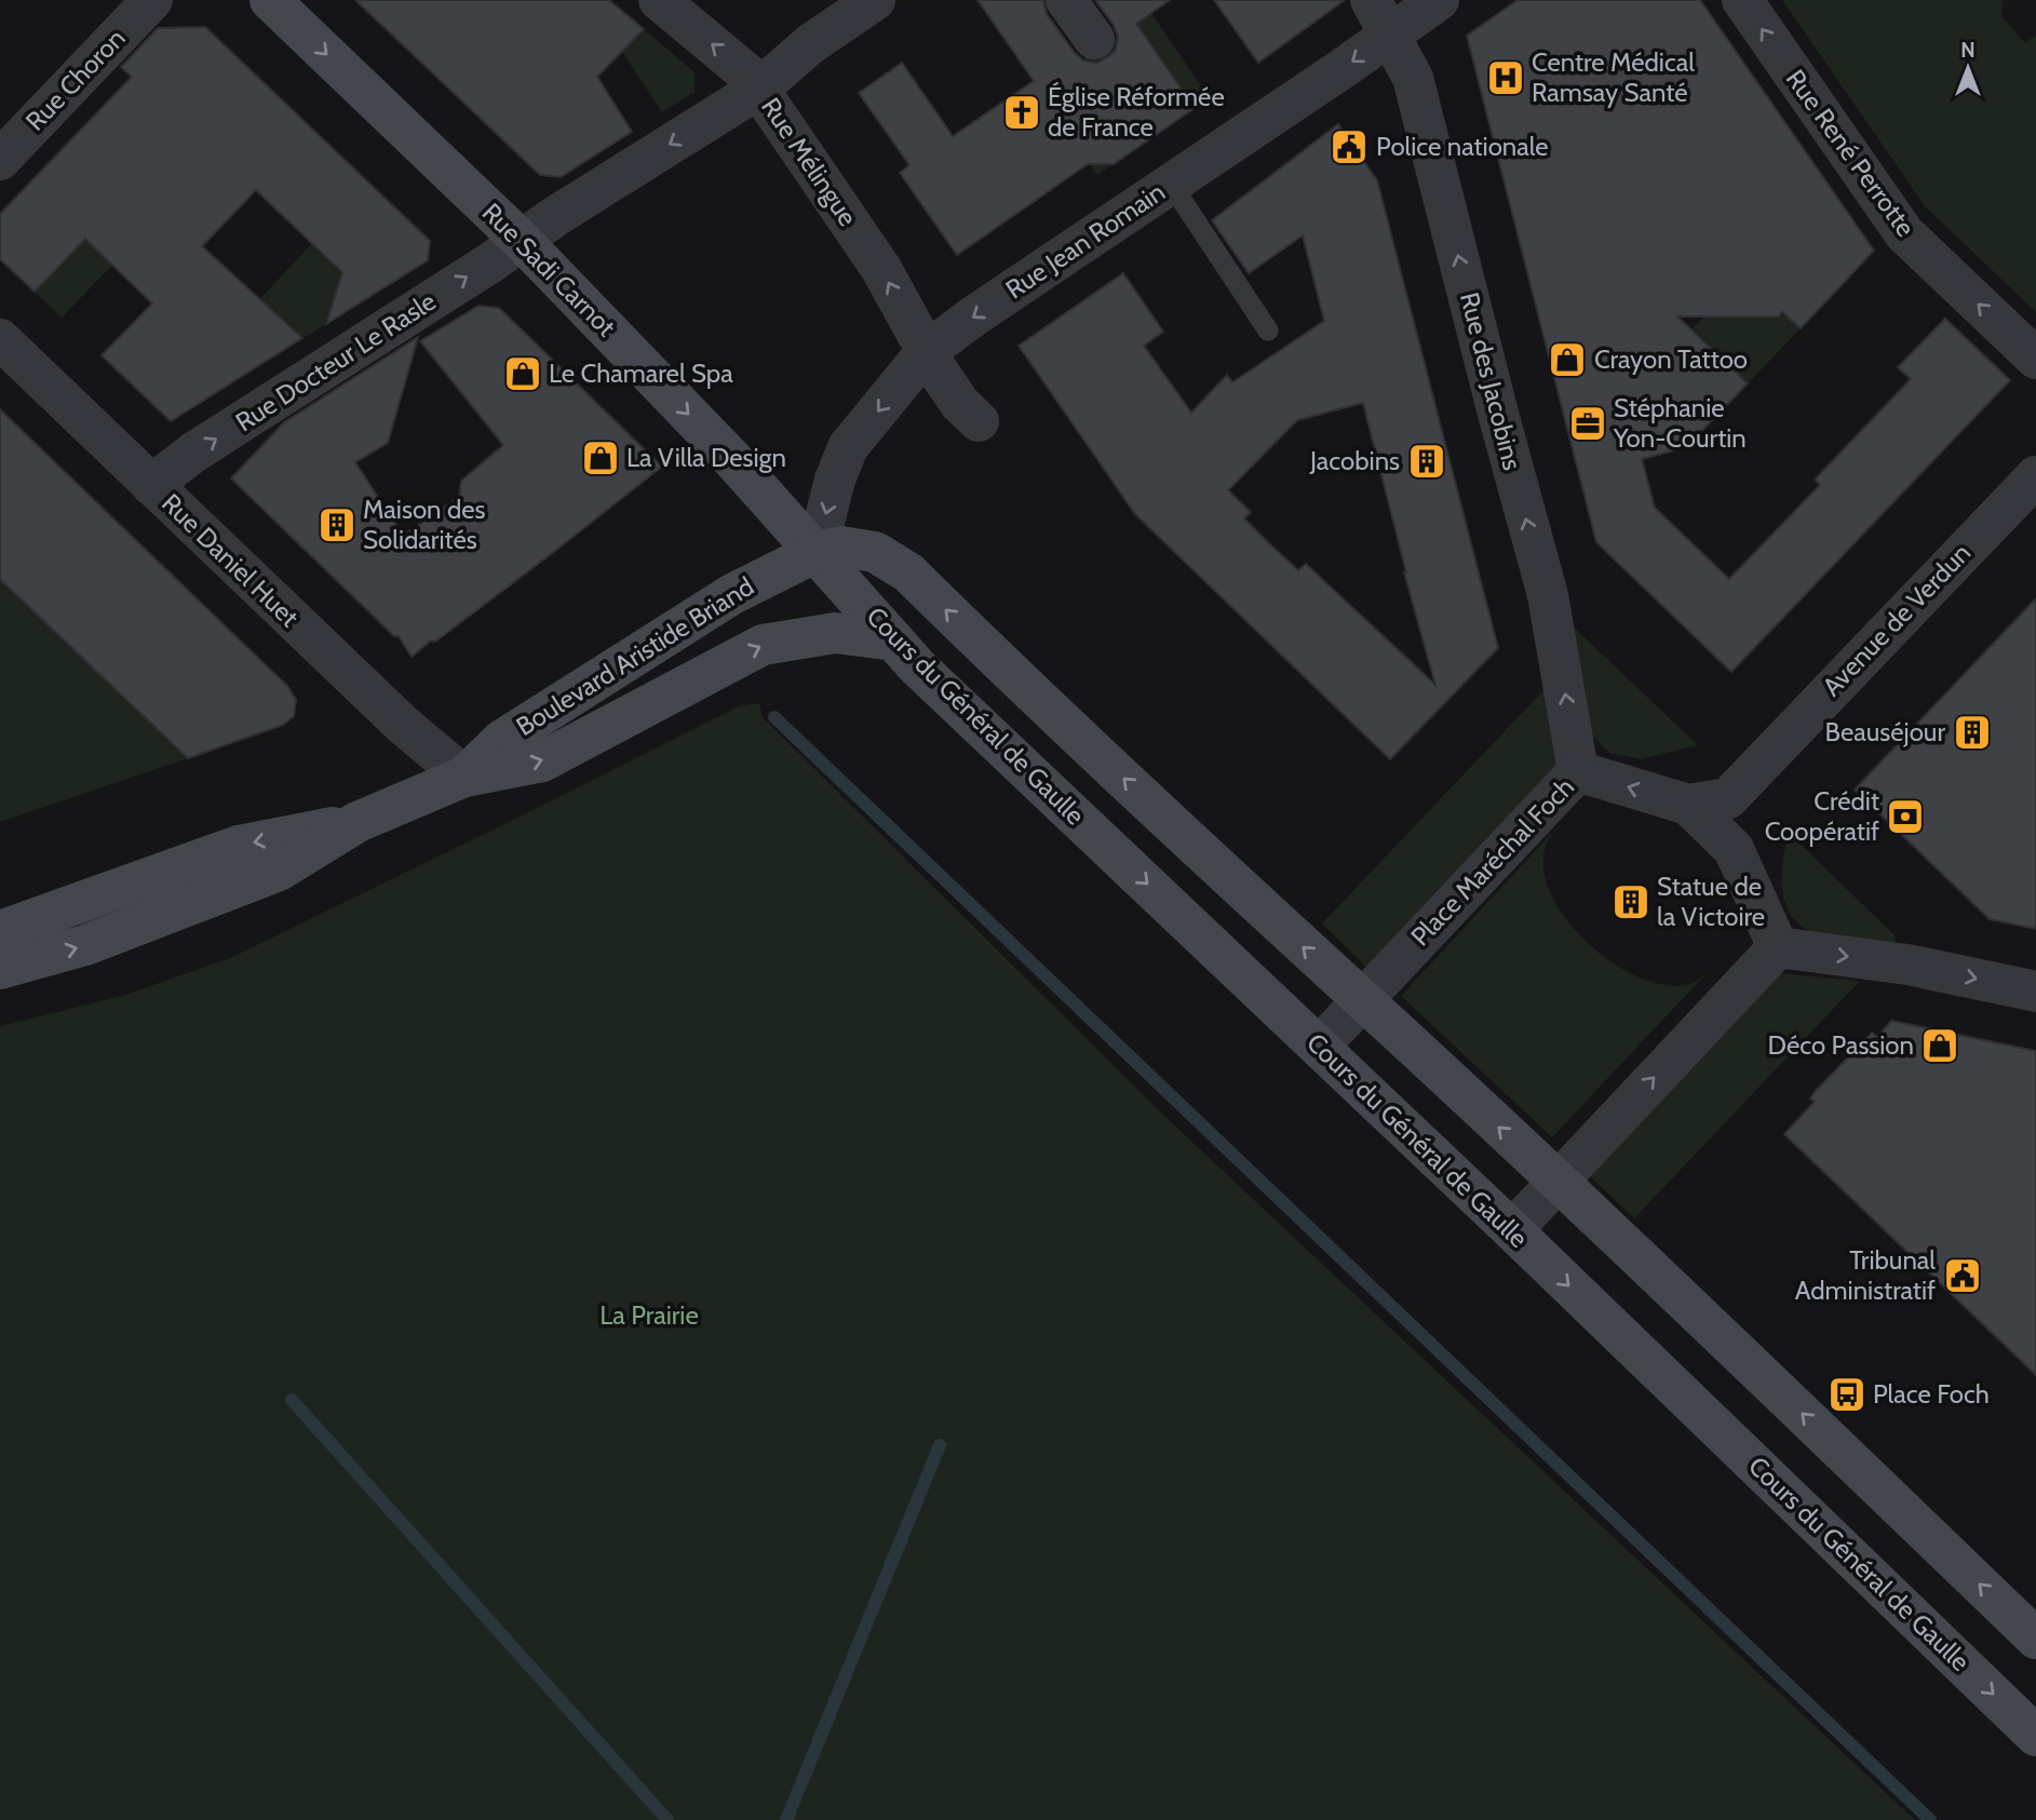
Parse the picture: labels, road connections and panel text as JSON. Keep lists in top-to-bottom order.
{
  "streets": {
    "main road": ["Rue Sadi Carnot", "Boulevard Aristide Briand", "Cours du Général de Gaulle"],
    "street": [
      "Rue Choron",
      "Rue René Perrotte",
      "Rue Mélingue",
      "Rue Jean Romain",
      "Rue Docteur Le Rasle",
      "Rue des Jacobins",
      "Rue Daniel Huet",
      "Avenue de Verdun",
      "Place Maréchal Foch"
    ]
  },
  "crossings": [
    ["Rue Mélingue", "Rue Jean Romain"],
    ["Rue Mélingue", "Rue Docteur Le Rasle"],
    ["Rue Jean Romain", "Rue Sadi Carnot"],
    ["Rue Jean Romain", "Rue des Jacobins"],
    ["Rue Jean Romain", "Boulevard Aristide Briand"],
    ["Rue Jean Romain", "Cours du Général de Gaulle"],
    ["Rue Sadi Carnot", "Rue Docteur Le Rasle"],
    ["Rue Sadi Carnot", "Boulevard Aristide Briand"],
    ["Rue Sadi Carnot", "Cours du Général de Gaulle"],
    ["Rue Docteur Le Rasle", "Rue Daniel Huet"],
    ["Rue des Jacobins", "Place Maréchal Foch"],
    ["Rue Daniel Huet", "Boulevard Aristide Briand"],
    ["Boulevard Aristide Briand", "Cours du Général de Gaulle"],
    ["Cours du Général de Gaulle", "Place Maréchal Foch"]
  ],
  "one_way": [
    "Rue René Perrotte",
    "Rue Mélingue",
    "Rue Jean Romain",
    "Rue Sadi Carnot",
    "Rue des Jacobins"
  ],
  "parks": ["La Prairie"],
  "places": {
    "hospital": ["Centre Médical Ramsay Santé"],
    "church": ["Église Réformée de France"],
    "public building": ["Police nationale", "Tribunal Administratif"],
    "shop": [
      "Crayon Tattoo",
      "Le Chamarel Spa",
      "La Villa Design",
      "Déco Passion"
    ],
    "office": ["Stéphanie Yon-Courtin"],
    "building": [
      "Jacobins",
      "Maison des Solidarités",
      "Beauséjour",
      "Statue de la Victoire"
    ],
    "bank": ["Crédit Coopératif"],
    "bus stop": ["Place Foch"]
  },
  "north": "top"
}
